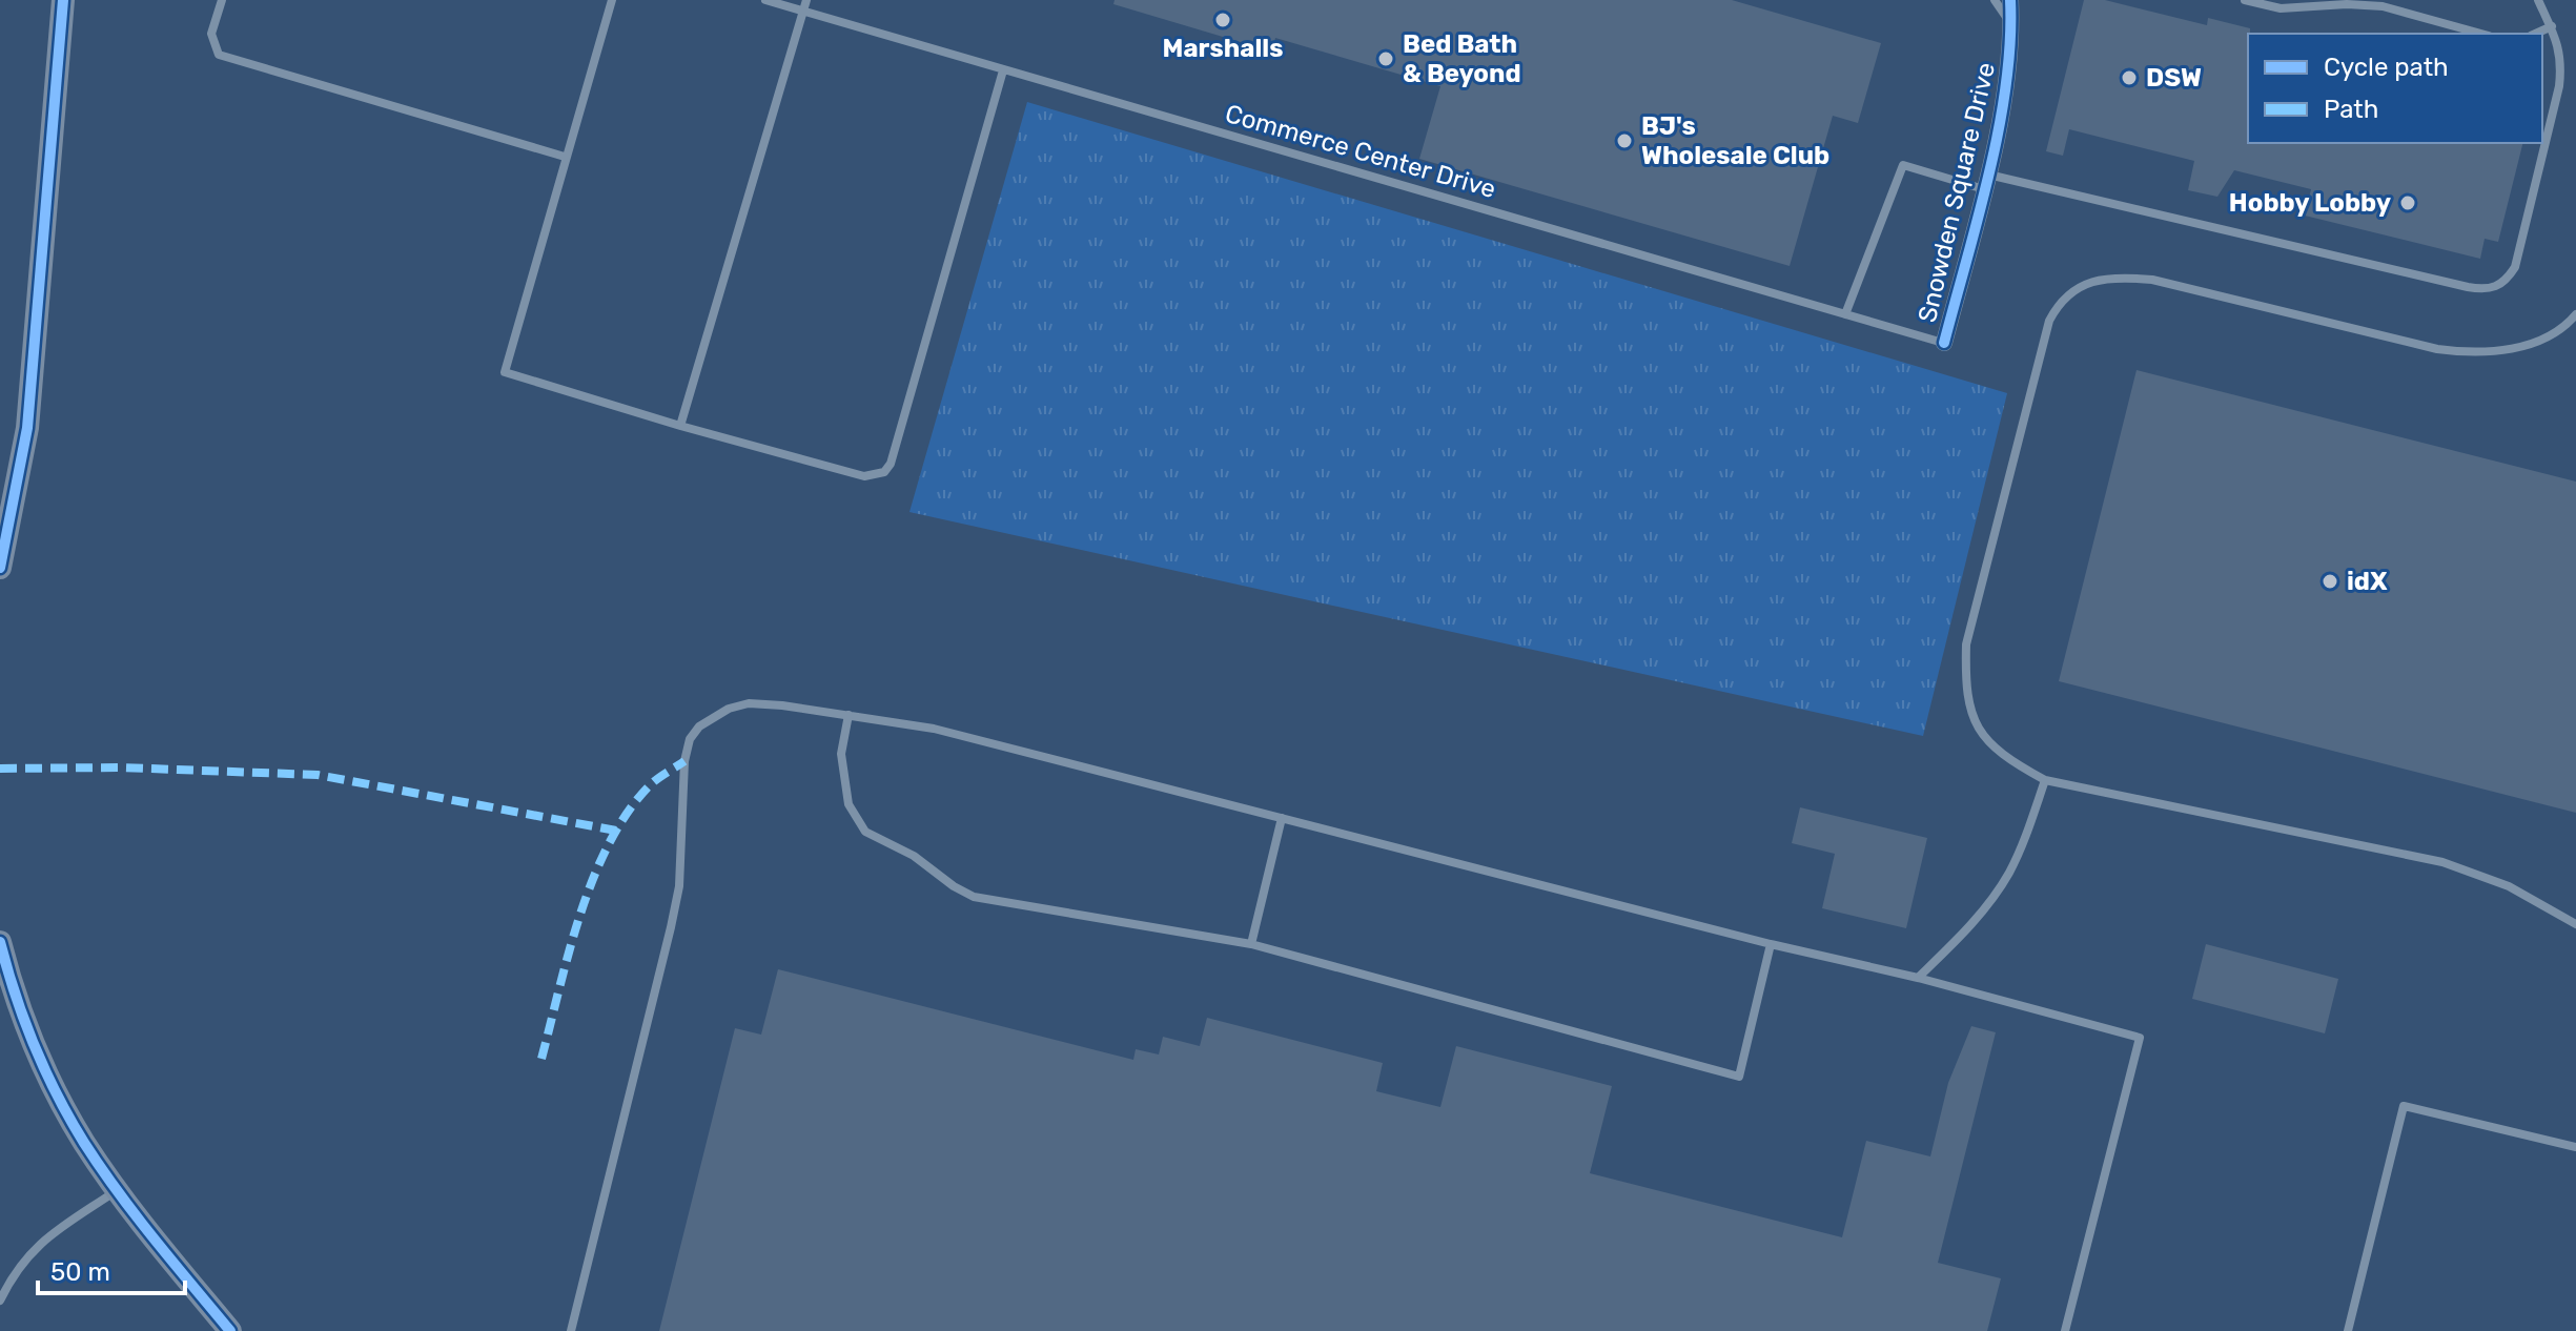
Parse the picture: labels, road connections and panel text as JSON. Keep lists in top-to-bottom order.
{
  "streets": {
    "street": ["Snowden Square Drive"],
    "lane": ["Commerce Center Drive"]
  },
  "crossings": [
    ["Commerce Center Drive", "Snowden Square Drive"]
  ],
  "places": [
    "Marshalls",
    "Bed Bath & Beyond",
    "DSW",
    "BJ's Wholesale Club",
    "Hobby Lobby",
    "idX"
  ],
  "legend": ["Cycle path", "Path"],
  "scale_bar": "50 m"
}
